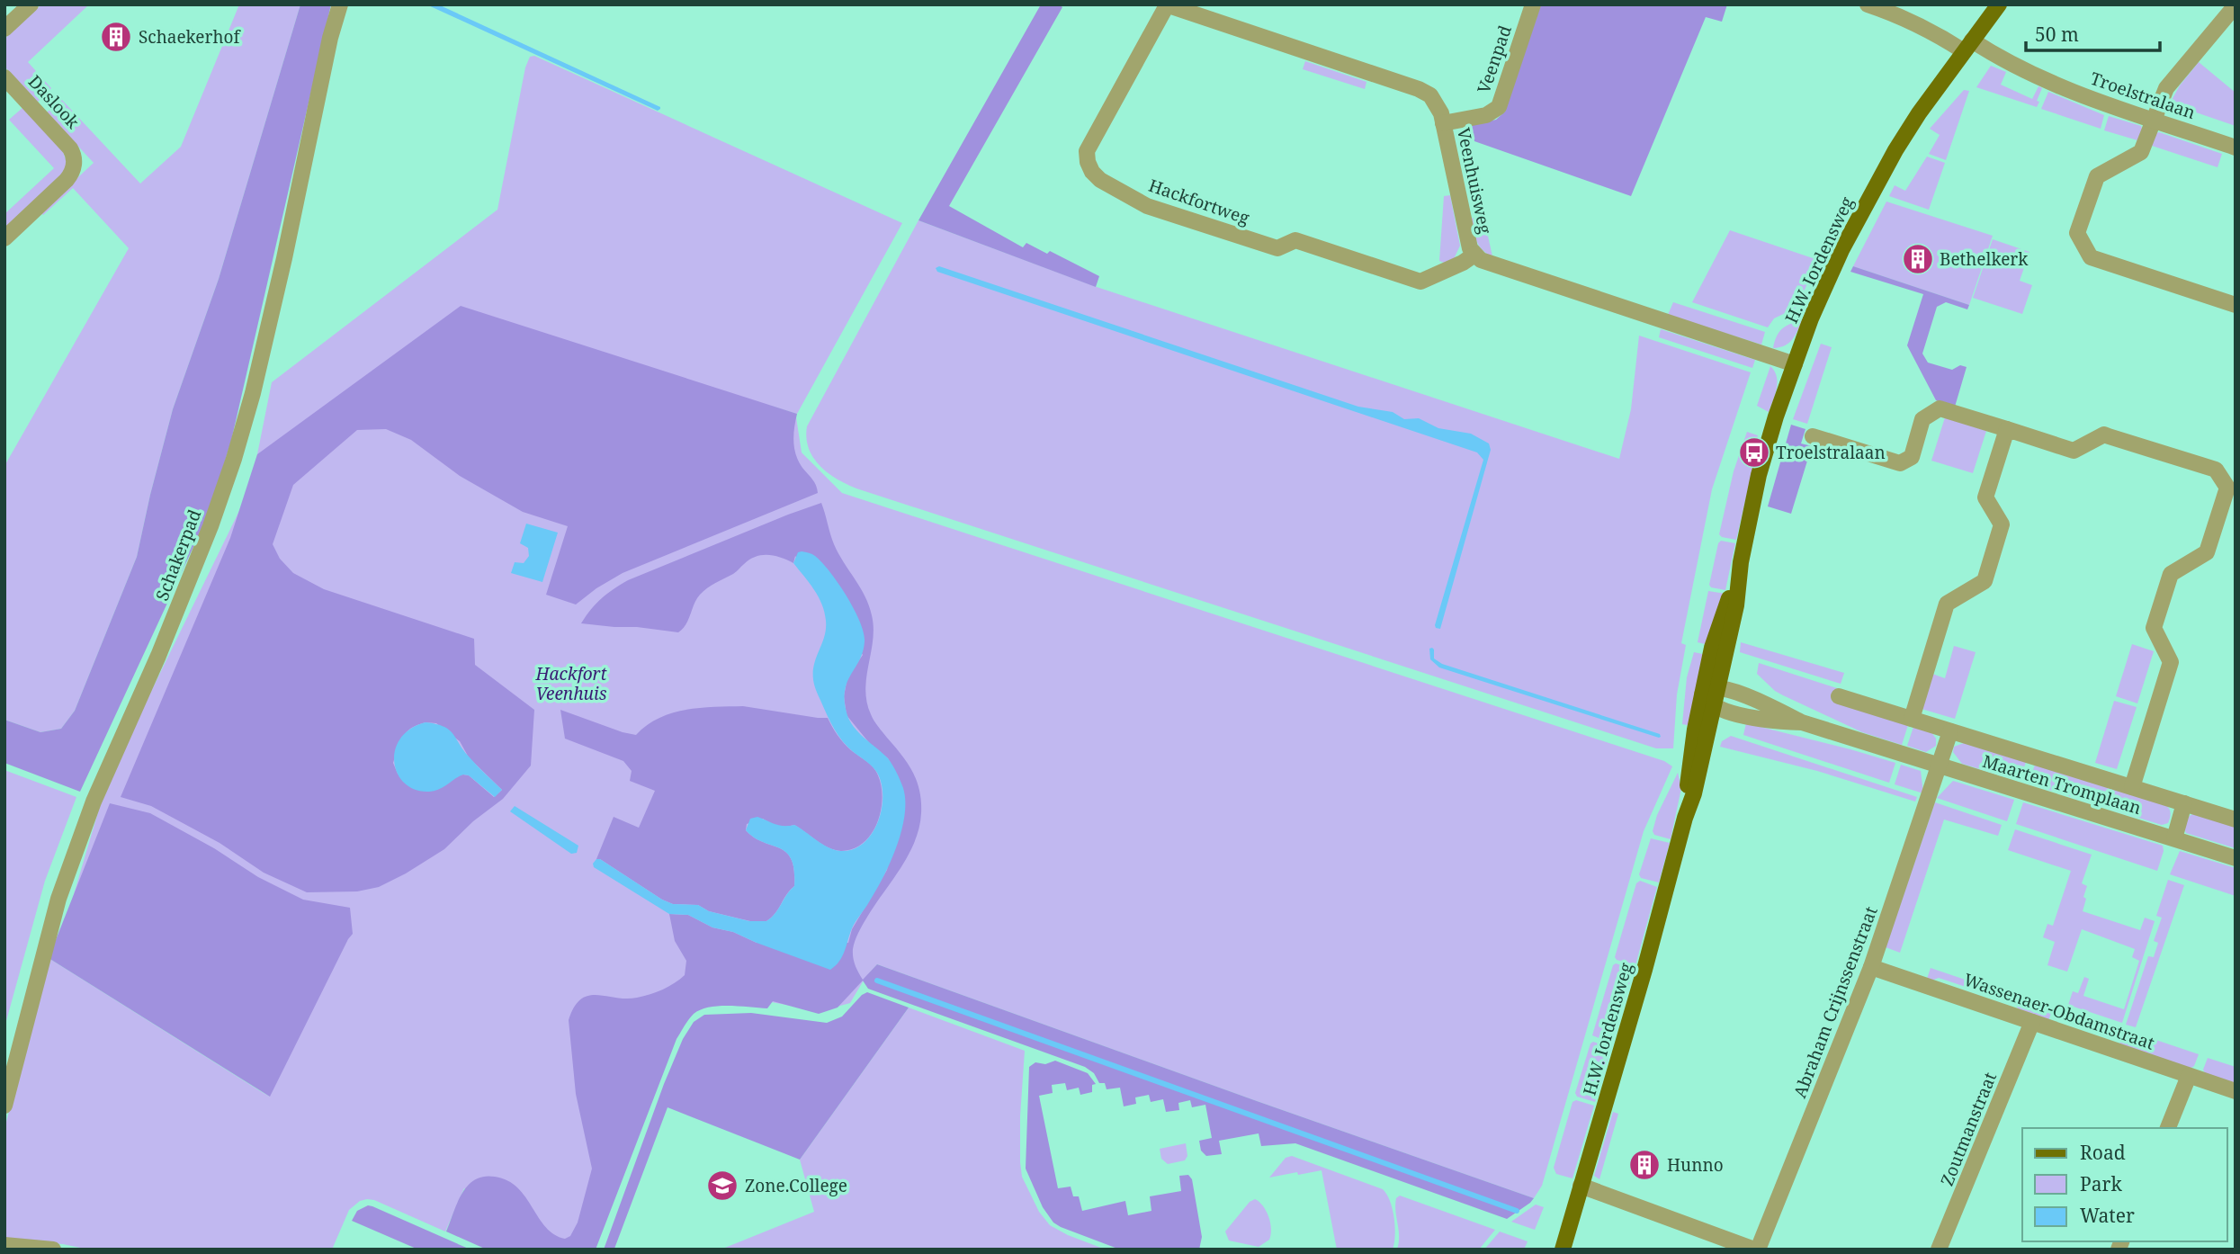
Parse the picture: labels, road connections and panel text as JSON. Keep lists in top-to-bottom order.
{
  "streets": {
    "main road": ["H.W. Iordensweg"],
    "street": [
      "Veenpad",
      "Troelstralaan",
      "Daslook",
      "Veenhuisweg",
      "Hackfortweg",
      "Schakerpad",
      "Maarten Tromplaan",
      "Abraham Crijnssenstraat",
      "Wassenaer-Obdamstraat",
      "Zoutmanstraat"
    ]
  },
  "crossings": [
    ["Veenpad", "Veenhuisweg"],
    ["Troelstralaan", "H.W. Iordensweg"],
    ["Veenhuisweg", "Hackfortweg"],
    ["Veenhuisweg", "H.W. Iordensweg"],
    ["H.W. Iordensweg", "Maarten Tromplaan"],
    ["Maarten Tromplaan", "Abraham Crijnssenstraat"],
    ["Abraham Crijnssenstraat", "Wassenaer-Obdamstraat"],
    ["Wassenaer-Obdamstraat", "Zoutmanstraat"]
  ],
  "parks": ["Hackfort Veenhuis"],
  "places": {
    "building": ["Schaekerhof", "Bethelkerk", "Hunno"],
    "bus stop": ["Troelstralaan"],
    "school or university": ["Zone.College"]
  },
  "legend": ["Road", "Park", "Water"],
  "scale_bar": "50 m"
}
